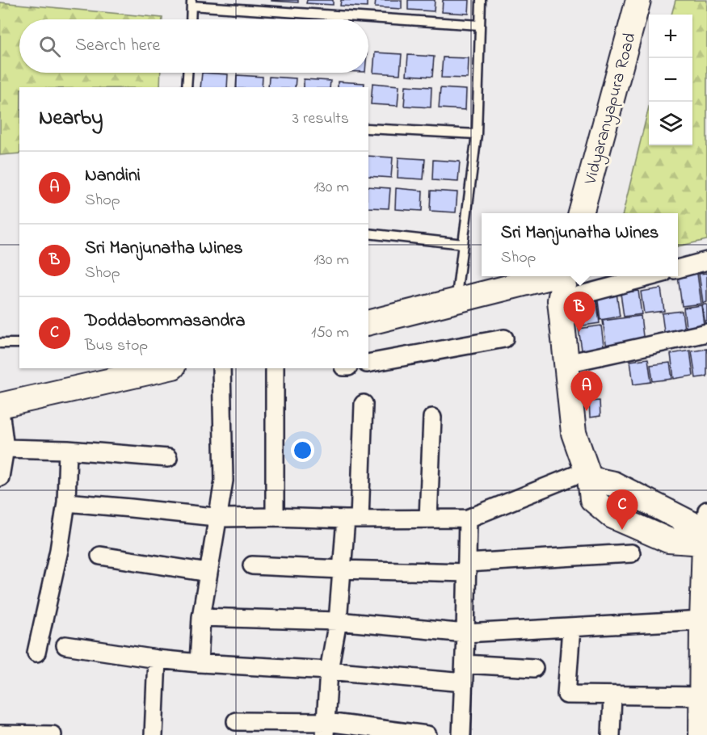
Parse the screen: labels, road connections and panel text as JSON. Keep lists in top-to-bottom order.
{
  "streets": {
    "main road": ["Vidyaranyapura Road"]
  },
  "page": {
    "map_buttons": ["+", "−"],
    "search": "Search here",
    "heading": ["Nearby", "3 results"],
    "list": [
      {
        "mark": "A",
        "name": "Nandini",
        "note": "Shop",
        "value": "130 m"
      },
      {
        "mark": "B",
        "name": "Sri Manjunatha Wines",
        "note": "Shop",
        "value": "130 m"
      },
      {
        "mark": "C",
        "name": "Doddabommasandra",
        "note": "Bus stop",
        "value": "150 m"
      }
    ],
    "popup": ["Sri Manjunatha Wines", "Shop"],
    "pins": ["B", "A", "C"]
  }
}
